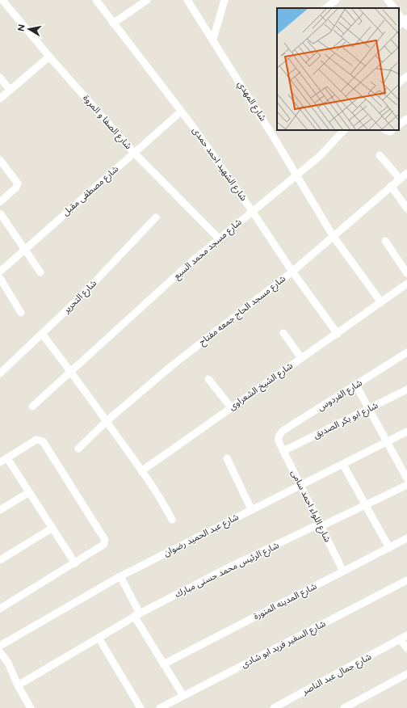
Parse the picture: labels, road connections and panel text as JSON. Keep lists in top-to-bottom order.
{
  "streets": {
    "street": [
      "شارع المهدي",
      "شارع الصفا و المروة",
      "شارع الشهيد احمد حمدى",
      "شارع مصطفى مقبل",
      "شارع مسجد محمد السبع",
      "شارع التحرير",
      "شارع مسجد الحاج جمعه مفتاح",
      "شارع الشيخ الشعراوى",
      "شارع الفردوس",
      "شارع ابو بكر الصديق",
      "شارع اللواء احمد سامى",
      "شارع عبد الحميد رضوان",
      "شارع الرئيس محمد حسنى مبارك",
      "شارع المدينه المنورة",
      "شارع السفير فريد ابو شادى",
      "شارع جمال عبد الناصر"
    ]
  },
  "crossings": [
    ["شارع المهدي", "شارع مسجد محمد السبع"],
    ["شارع المهدي", "شارع مسجد الحاج جمعه مفتاح"],
    ["شارع الصفا و المروة", "شارع مصطفى مقبل"],
    ["شارع الصفا و المروة", "شارع مسجد محمد السبع"],
    ["شارع الشهيد احمد حمدى", "شارع مصطفى مقبل"],
    ["شارع الشهيد احمد حمدى", "شارع مسجد محمد السبع"],
    ["شارع الشهيد احمد حمدى", "شارع مسجد الحاج جمعه مفتاح"],
    ["شارع الشهيد احمد حمدى", "شارع الشيخ الشعراوى"],
    ["شارع الفردوس", "شارع اللواء احمد سامى"],
    ["شارع ابو بكر الصديق", "شارع اللواء احمد سامى"],
    ["شارع اللواء احمد سامى", "شارع عبد الحميد رضوان"],
    ["شارع اللواء احمد سامى", "شارع الرئيس محمد حسنى مبارك"],
    ["شارع اللواء احمد سامى", "شارع المدينه المنورة"]
  ],
  "north": "left"
}
